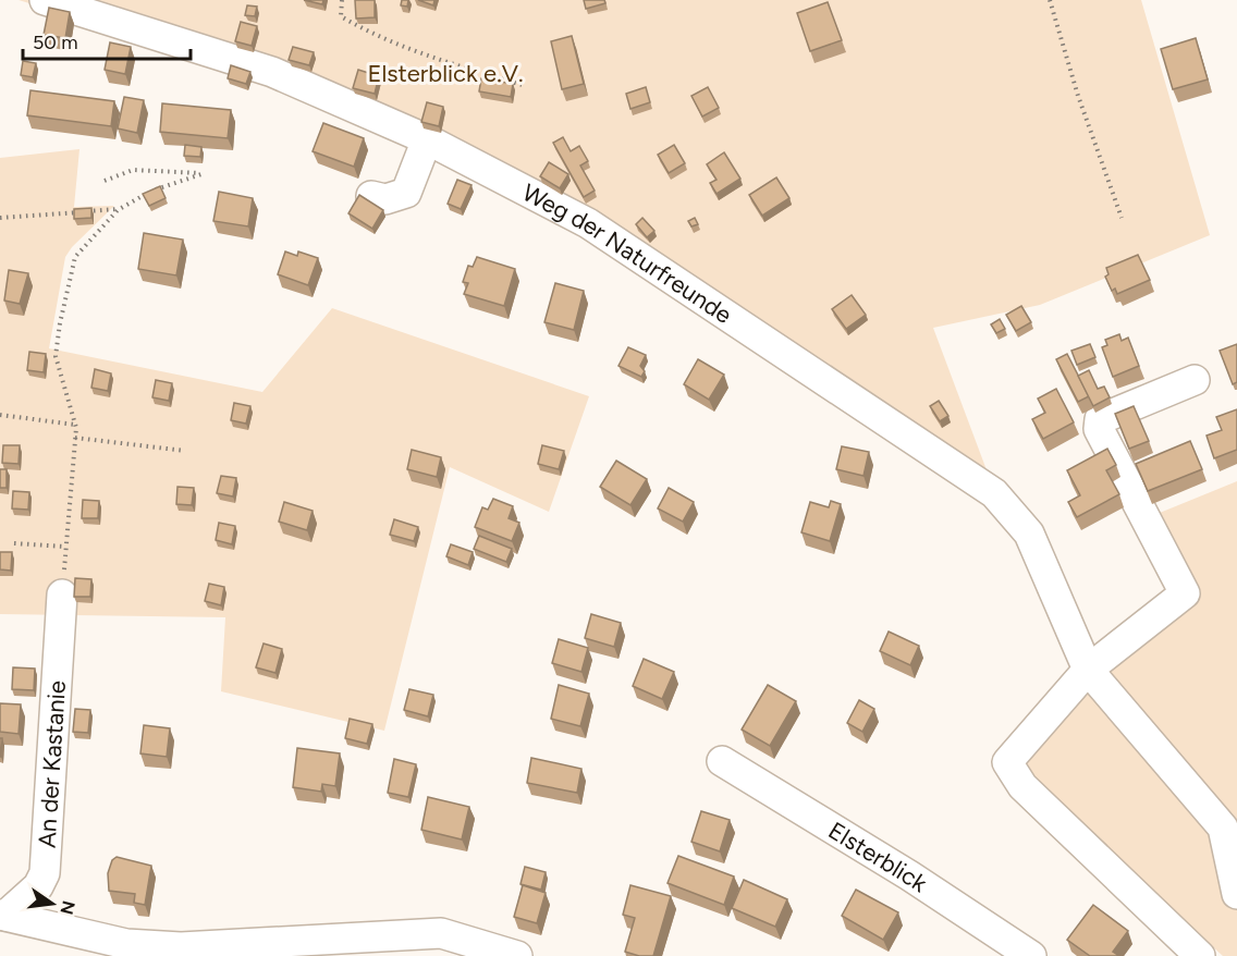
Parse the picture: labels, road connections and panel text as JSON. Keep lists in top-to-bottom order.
{
  "streets": {
    "street": ["Weg der Naturfreunde", "An der Kastanie", "Elsterblick"]
  },
  "parks": ["Elsterblick e.V."],
  "scale_bar": "50 m",
  "north": "right"
}
